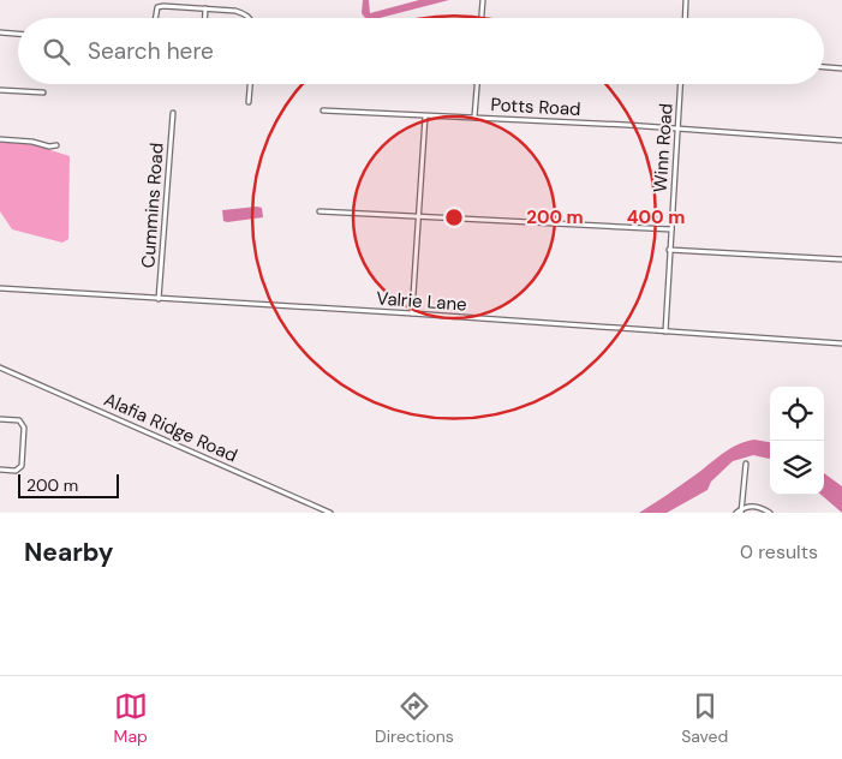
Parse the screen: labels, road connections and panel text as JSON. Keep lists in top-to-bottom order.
{
  "streets": {
    "street": [
      "Potts Road",
      "Winn Road",
      "Cummins Road",
      "Valrie Lane",
      "Alafia Ridge Road"
    ]
  },
  "crossings": [
    ["Potts Road", "Winn Road"],
    ["Winn Road", "Valrie Lane"],
    ["Cummins Road", "Valrie Lane"]
  ],
  "scale_bar": "200 m",
  "page": {
    "search": "Search here",
    "scale": "200 m",
    "heading": ["Nearby", "0 results"],
    "nav": ["Map", "Directions", "Saved"]
  },
  "rings": ["200 m", "400 m"]
}
